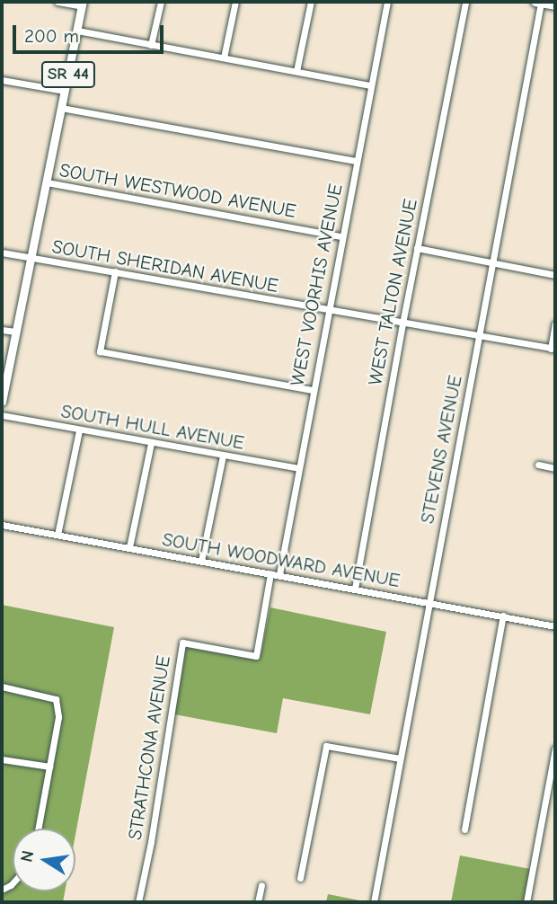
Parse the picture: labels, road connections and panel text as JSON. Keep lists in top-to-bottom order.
{
  "streets": {
    "main road": ["SR 44"],
    "street": [
      "SOUTH WESTWOOD AVENUE",
      "SOUTH SHERIDAN AVENUE",
      "WEST VOORHIS AVENUE",
      "WEST TALTON AVENUE",
      "SOUTH HULL AVENUE",
      "STEVENS AVENUE",
      "SOUTH WOODWARD AVENUE",
      "STRATHCONA AVENUE"
    ]
  },
  "crossings": [
    ["SR 44", "SOUTH WESTWOOD AVENUE"],
    ["SR 44", "SOUTH SHERIDAN AVENUE"],
    ["SOUTH WESTWOOD AVENUE", "WEST VOORHIS AVENUE"],
    ["SOUTH SHERIDAN AVENUE", "WEST VOORHIS AVENUE"],
    ["SOUTH SHERIDAN AVENUE", "WEST TALTON AVENUE"],
    ["SOUTH SHERIDAN AVENUE", "STEVENS AVENUE"],
    ["WEST VOORHIS AVENUE", "SOUTH HULL AVENUE"],
    ["WEST VOORHIS AVENUE", "SOUTH WOODWARD AVENUE"],
    ["WEST TALTON AVENUE", "SOUTH WOODWARD AVENUE"],
    ["STEVENS AVENUE", "SOUTH WOODWARD AVENUE"],
    ["SOUTH WOODWARD AVENUE", "STRATHCONA AVENUE"]
  ],
  "scale_bar": "200 m",
  "north": "left"
}
